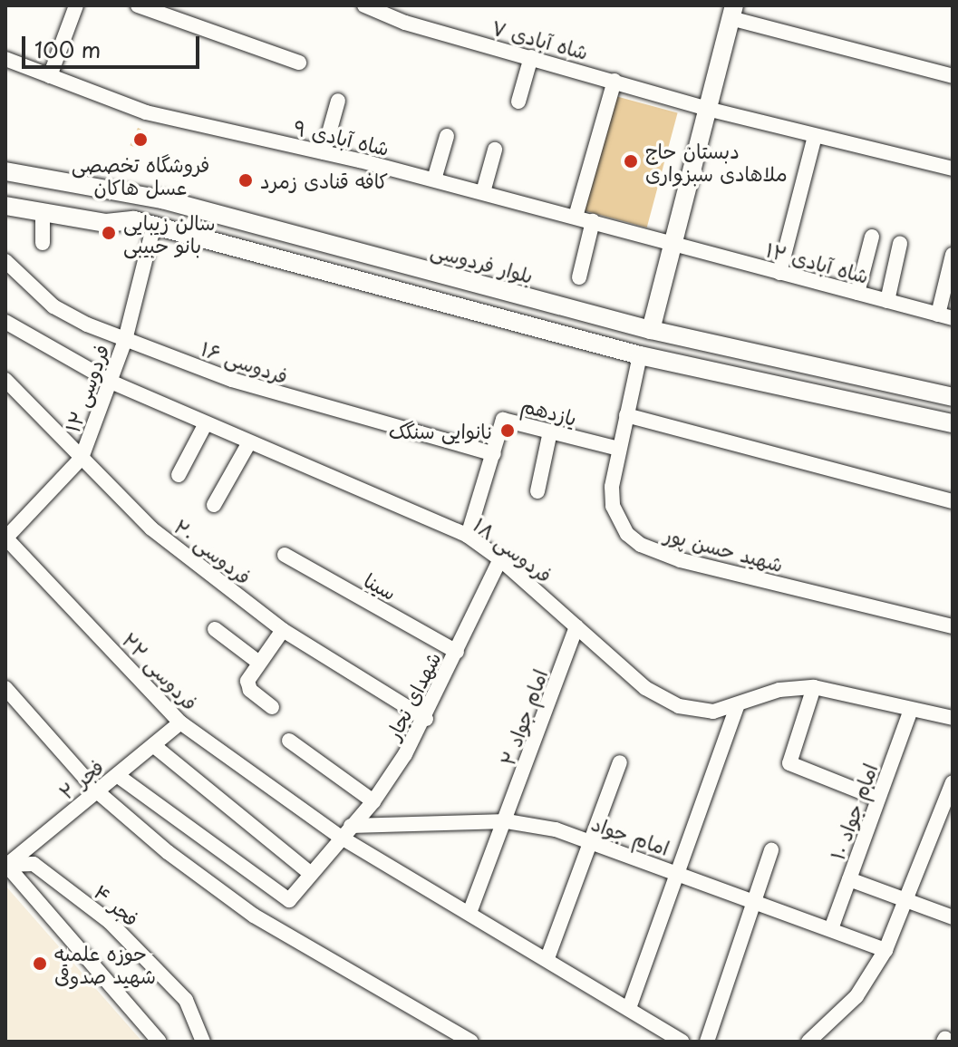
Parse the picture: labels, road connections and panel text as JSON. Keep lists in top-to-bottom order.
{
  "streets": {
    "main road": ["بلوار فردوسی"],
    "street": [
      "شاه آبادی ۷",
      "شاه آبادی ۹",
      "شاه آبادی ۱۲",
      "فردوسی ۱۶",
      "فردوسی ۱۲",
      "یازدهم",
      "شهید حسن پور",
      "فردوسی ۱۸",
      "فردوسی ۲۰",
      "سینا",
      "فردوسی ۲۲",
      "شهدای نجار",
      "امام جواد ۲",
      "فجر ۲",
      "امام جواد ۱۰",
      "امام جواد",
      "فجر ۴"
    ]
  },
  "crossings": [
    ["شاه آبادی ۹", "شاه آبادی ۱۲"],
    ["فردوسی ۱۶", "فردوسی ۱۲"],
    ["فردوسی ۱۶", "یازدهم"],
    ["فردوسی ۱۲", "فردوسی ۱۸"],
    ["فردوسی ۱۲", "فردوسی ۲۰"],
    ["فردوسی ۱۲", "فردوسی ۲۲"],
    ["یازدهم", "شهید حسن پور"],
    ["یازدهم", "فردوسی ۱۸"],
    ["فردوسی ۱۸", "شهدای نجار"],
    ["فردوسی ۱۸", "امام جواد ۲"],
    ["فردوسی ۱۸", "امام جواد ۱۰"],
    ["فردوسی ۲۰", "شهدای نجار"],
    ["سینا", "شهدای نجار"],
    ["فردوسی ۲۲", "شهدای نجار"],
    ["فردوسی ۲۲", "امام جواد ۲"],
    ["فردوسی ۲۲", "فجر ۲"],
    ["فردوسی ۲۲", "امام جواد"],
    ["شهدای نجار", "فجر ۲"],
    ["شهدای نجار", "امام جواد"],
    ["امام جواد ۲", "امام جواد"],
    ["فجر ۲", "فجر ۴"],
    ["امام جواد ۱۰", "امام جواد"]
  ],
  "places": [
    "فروشگاه تخصصی عسل هاکان",
    "دبستان حاج ملاهادی سبزواری",
    "کافه قنادی زمرد",
    "سالن زیبایی بانو حبیبی",
    "نانوایی سنگک",
    "حوزه علمیه شهید صدوقی"
  ],
  "scale_bar": "100 m"
}
